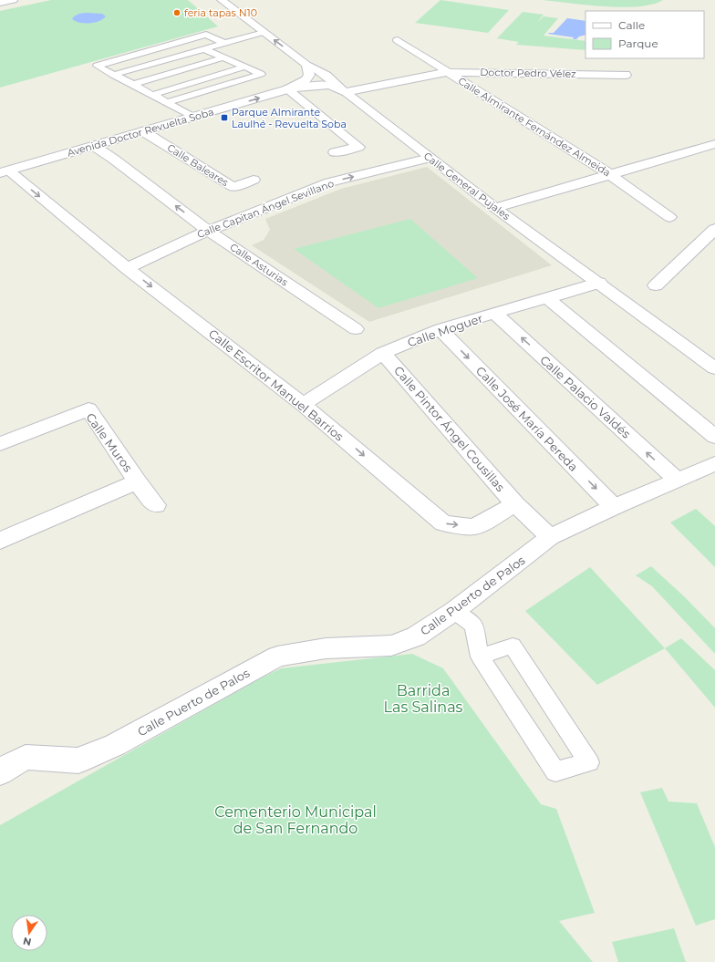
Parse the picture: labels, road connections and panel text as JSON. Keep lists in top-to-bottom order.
{
  "streets": {
    "street": [
      "Doctor Pedro Vélez",
      "Calle Almirante Fernández Almeida",
      "Avenida Doctor Revuelta Soba",
      "Calle Baleares",
      "Calle General Pujales",
      "Calle Capitan Ángel Sevillano",
      "Calle Asturias",
      "Calle Moguer",
      "Calle Escritor Manuel Barrios",
      "Calle Palacio Valdés",
      "Calle José María Pereda",
      "Calle Pintor Ángel Cousillas",
      "Calle Muros",
      "Calle Puerto de Palos"
    ]
  },
  "crossings": [
    ["Doctor Pedro Vélez", "Calle Almirante Fernández Almeida"],
    ["Doctor Pedro Vélez", "Calle General Pujales"],
    ["Avenida Doctor Revuelta Soba", "Calle Baleares"],
    ["Avenida Doctor Revuelta Soba", "Calle General Pujales"],
    ["Avenida Doctor Revuelta Soba", "Calle Asturias"],
    ["Avenida Doctor Revuelta Soba", "Calle Escritor Manuel Barrios"],
    ["Calle General Pujales", "Calle Capitan Ángel Sevillano"],
    ["Calle General Pujales", "Calle Moguer"],
    ["Calle Capitan Ángel Sevillano", "Calle Asturias"],
    ["Calle Capitan Ángel Sevillano", "Calle Escritor Manuel Barrios"],
    ["Calle Moguer", "Calle Escritor Manuel Barrios"],
    ["Calle Moguer", "Calle Palacio Valdés"],
    ["Calle Moguer", "Calle José María Pereda"],
    ["Calle Moguer", "Calle Pintor Ángel Cousillas"],
    ["Calle Escritor Manuel Barrios", "Calle Pintor Ángel Cousillas"],
    ["Calle Palacio Valdés", "Calle Puerto de Palos"],
    ["Calle José María Pereda", "Calle Puerto de Palos"]
  ],
  "one_way": ["Calle Capitan Ángel Sevillano", "Calle Asturias", "Calle Escritor Manuel Barrios"],
  "parks": ["Barrida Las Salinas", "Cementerio Municipal de San Fernando"],
  "places": {
    "other": ["feria tapas N10"],
    "transit": ["Parque Almirante Laulhé - Revuelta Soba"]
  },
  "legend": ["Calle", "Parque"],
  "north": "bottom"
}
